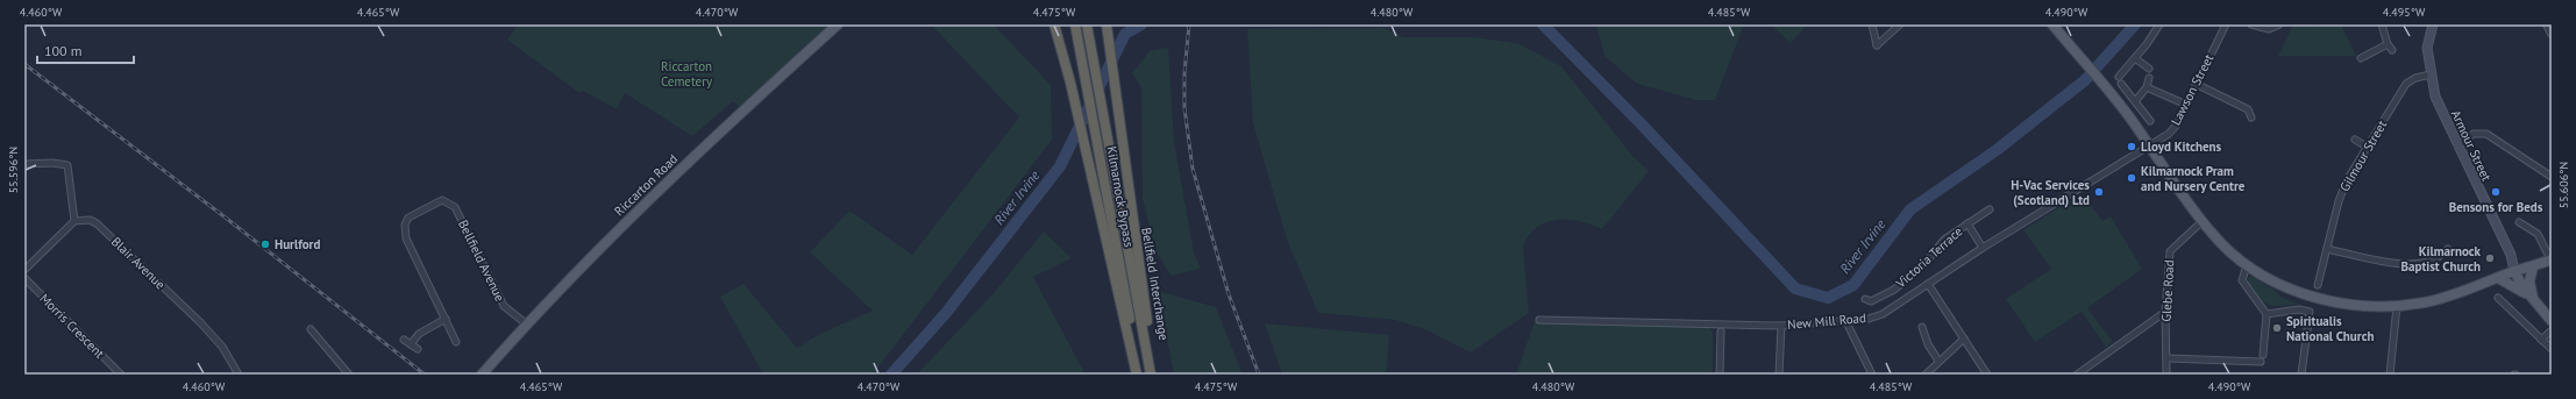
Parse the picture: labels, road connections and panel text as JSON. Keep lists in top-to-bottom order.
{
  "streets": {
    "highway": ["Kilmarnock Bypass", "Bellfield Interchange"],
    "main road": ["Armour Street", "Riccarton Road"],
    "street": [
      "Lawson Street",
      "Gilmour Street",
      "Victoria Terrace",
      "Bellfield Avenue",
      "Blair Avenue",
      "Glebe Road",
      "New Mill Road",
      "Morris Crescent"
    ]
  },
  "crossings": [
    ["Lawson Street", "New Mill Road"],
    ["Armour Street", "Gilmour Street"],
    ["Riccarton Road", "Bellfield Avenue"],
    ["Victoria Terrace", "New Mill Road"]
  ],
  "water": ["River Irvine"],
  "parks": ["Riccarton Cemetery"],
  "places": [
    "Lloyd Kitchens",
    "Kilmarnock Pram and Nursery Centre",
    "H-Vac Services (Scotland) Ltd",
    "Bensons for Beds",
    "Hurlford",
    "Kilmarnock Baptist Church",
    "Spiritualis National Church"
  ],
  "scale_bar": "100 m",
  "coordinates": [
    "4.460°W",
    "4.465°W",
    "4.470°W",
    "4.475°W",
    "4.480°W",
    "4.485°W",
    "4.490°W",
    "4.495°W",
    "55.596°N",
    "55.606°N"
  ]
}
